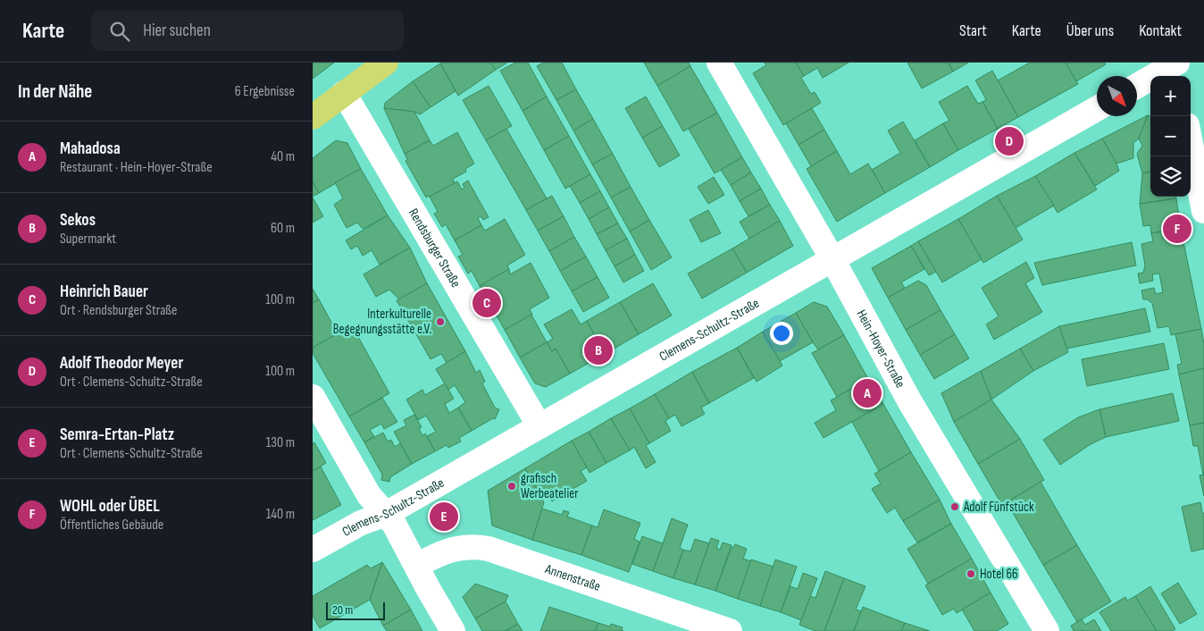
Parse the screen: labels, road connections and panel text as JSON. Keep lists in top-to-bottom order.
{
  "streets": {
    "street": [
      "Rendsburger Straße",
      "Clemens-Schultz-Straße",
      "Hein-Hoyer-Straße",
      "Annenstraße"
    ]
  },
  "crossings": [
    ["Rendsburger Straße", "Clemens-Schultz-Straße"],
    ["Clemens-Schultz-Straße", "Hein-Hoyer-Straße"]
  ],
  "places": [
    "Interkulturelle Begegnungsstätte e.V.",
    "grafisch Werbeatelier",
    "Adolf Fünfstück",
    "Hotel 66"
  ],
  "scale_bar": "20 m",
  "north": "bottom right",
  "page": {
    "header": "Karte",
    "search": "Hier suchen",
    "nav": [
      "Start",
      "Karte",
      "Über uns",
      "Kontakt"
    ],
    "heading": ["In der Nähe", "6 Ergebnisse"],
    "map_buttons": ["+", "−"],
    "list": [
      {
        "mark": "A",
        "name": "Mahadosa",
        "note": "Restaurant · Hein-Hoyer-Straße",
        "value": "40 m"
      },
      {
        "mark": "B",
        "name": "Sekos",
        "note": "Supermarkt",
        "value": "60 m"
      },
      {
        "mark": "C",
        "name": "Heinrich Bauer",
        "note": "Ort · Rendsburger Straße",
        "value": "100 m"
      },
      {
        "mark": "D",
        "name": "Adolf Theodor Meyer",
        "note": "Ort · Clemens-Schultz-Straße",
        "value": "100 m"
      },
      {
        "mark": "E",
        "name": "Semra-Ertan-Platz",
        "note": "Ort · Clemens-Schultz-Straße",
        "value": "130 m"
      },
      {
        "mark": "F",
        "name": "WOHL oder ÜBEL",
        "note": "Öffentliches Gebäude",
        "value": "140 m"
      }
    ],
    "pins": [
      "D",
      "F",
      "C",
      "B",
      "A",
      "E"
    ],
    "scale": "20 m"
  }
}
